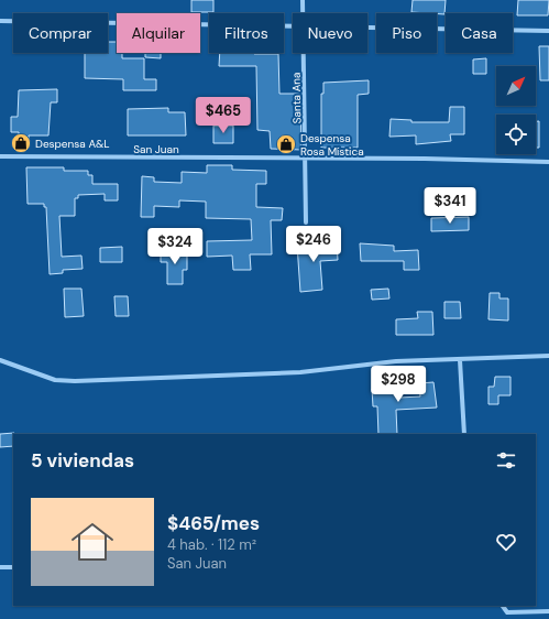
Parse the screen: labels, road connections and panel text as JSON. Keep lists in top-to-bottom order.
{
  "streets": {
    "street": ["Santa Ana", "San Juan"]
  },
  "crossings": [
    ["Santa Ana", "San Juan"]
  ],
  "places": {
    "shop": ["Despensa A&L", "Despensa Rosa Mística"]
  },
  "north": "top right",
  "page": {
    "chip": [
      "Comprar",
      "Alquilar",
      "Filtros",
      "Nuevo",
      "Piso",
      "Casa"
    ],
    "price": [
      "$465",
      "$341",
      "$246",
      "$324",
      "$298"
    ],
    "heading": "5 viviendas",
    "list": [
      {
        "name": "$465/mes",
        "note": "4 hab. · 112 m² · San Juan"
      }
    ]
  }
}
